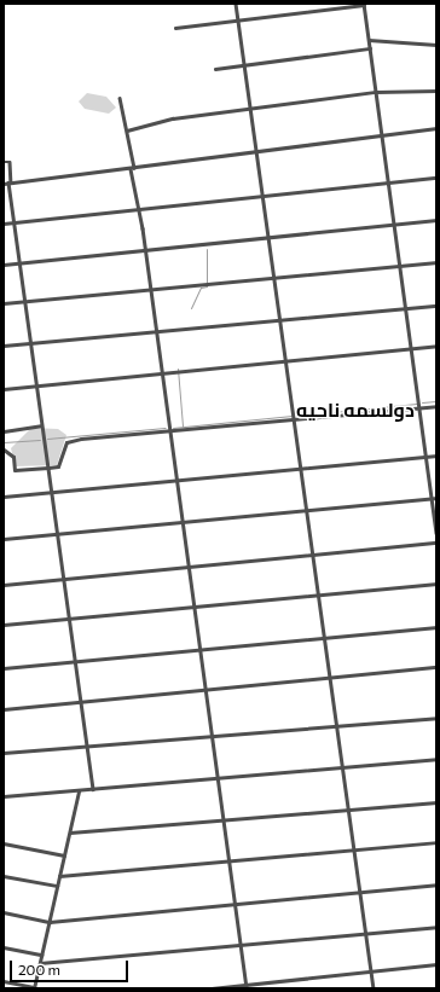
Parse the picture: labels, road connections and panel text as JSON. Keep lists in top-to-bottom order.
{
  "districts": ["دولسمه ناحیه"],
  "scale_bar": "200 m"
}
